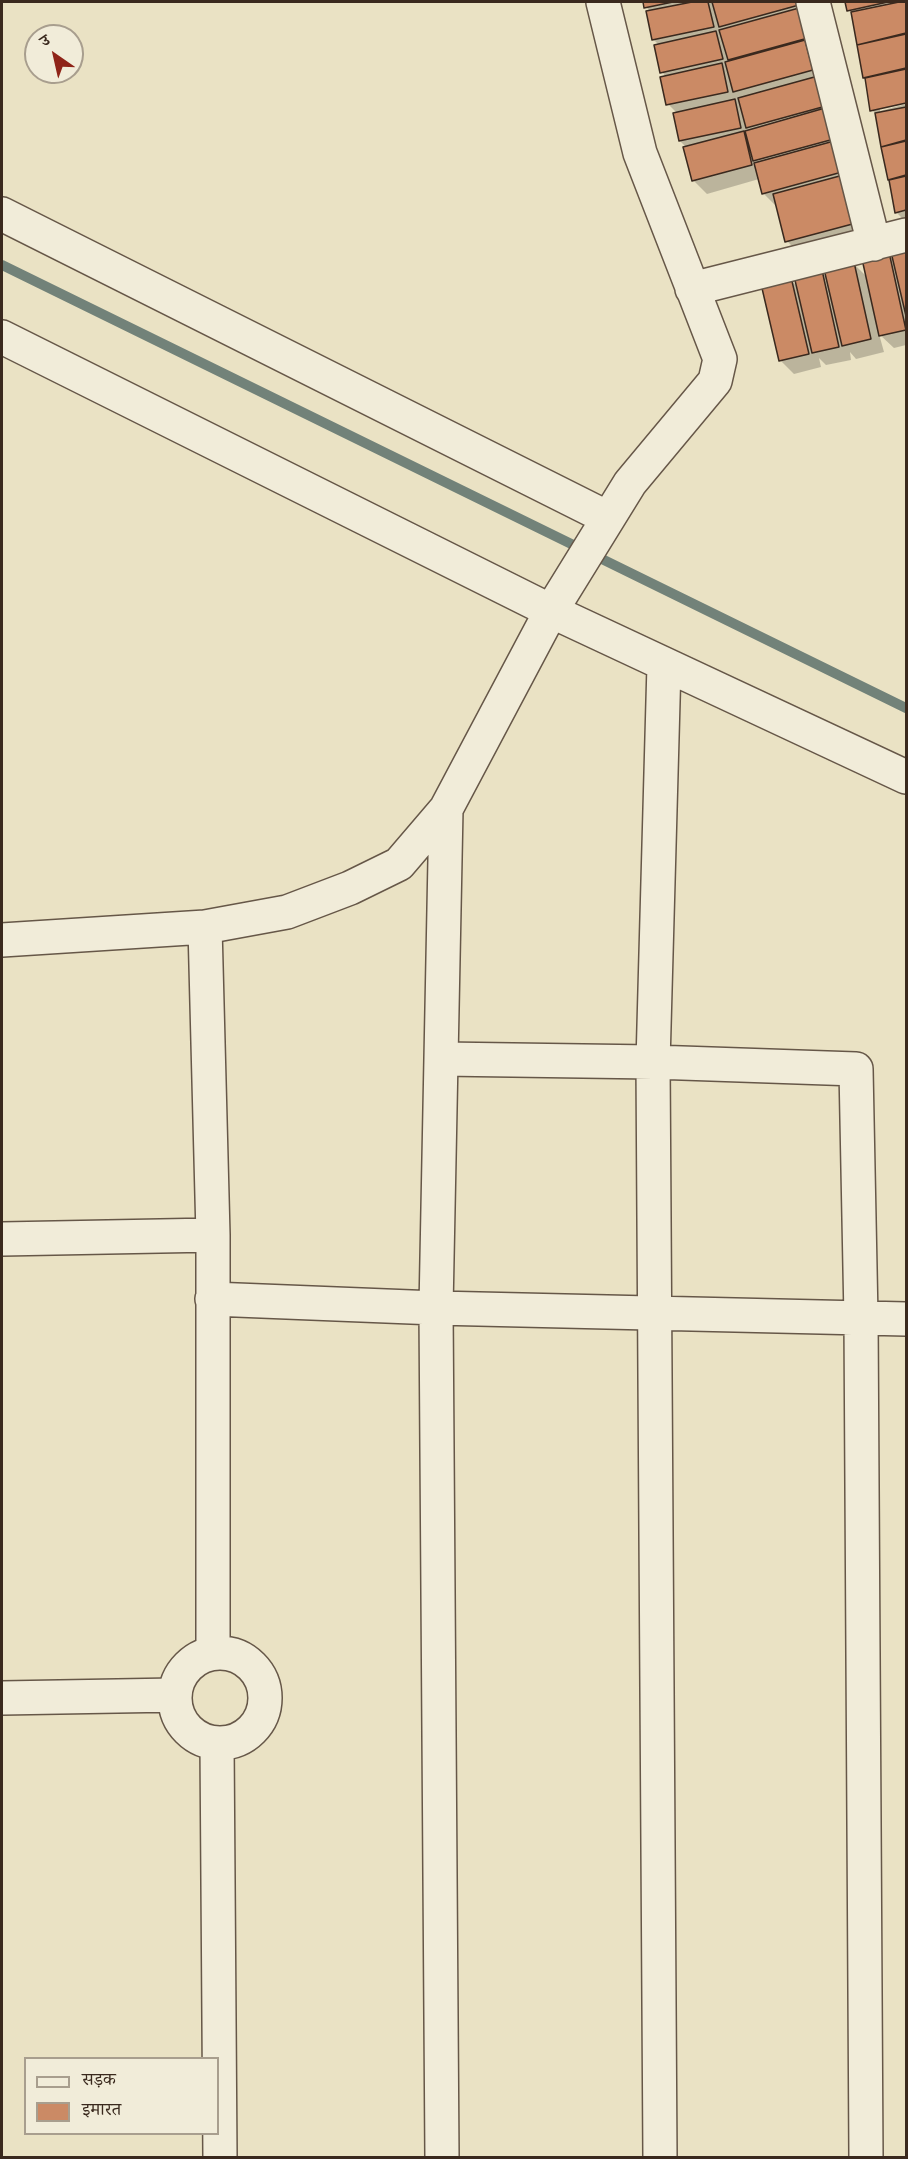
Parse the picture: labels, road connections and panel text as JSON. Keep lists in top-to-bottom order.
{
  "legend": ["सड़क", "इमारत"],
  "north": "top left"
}
